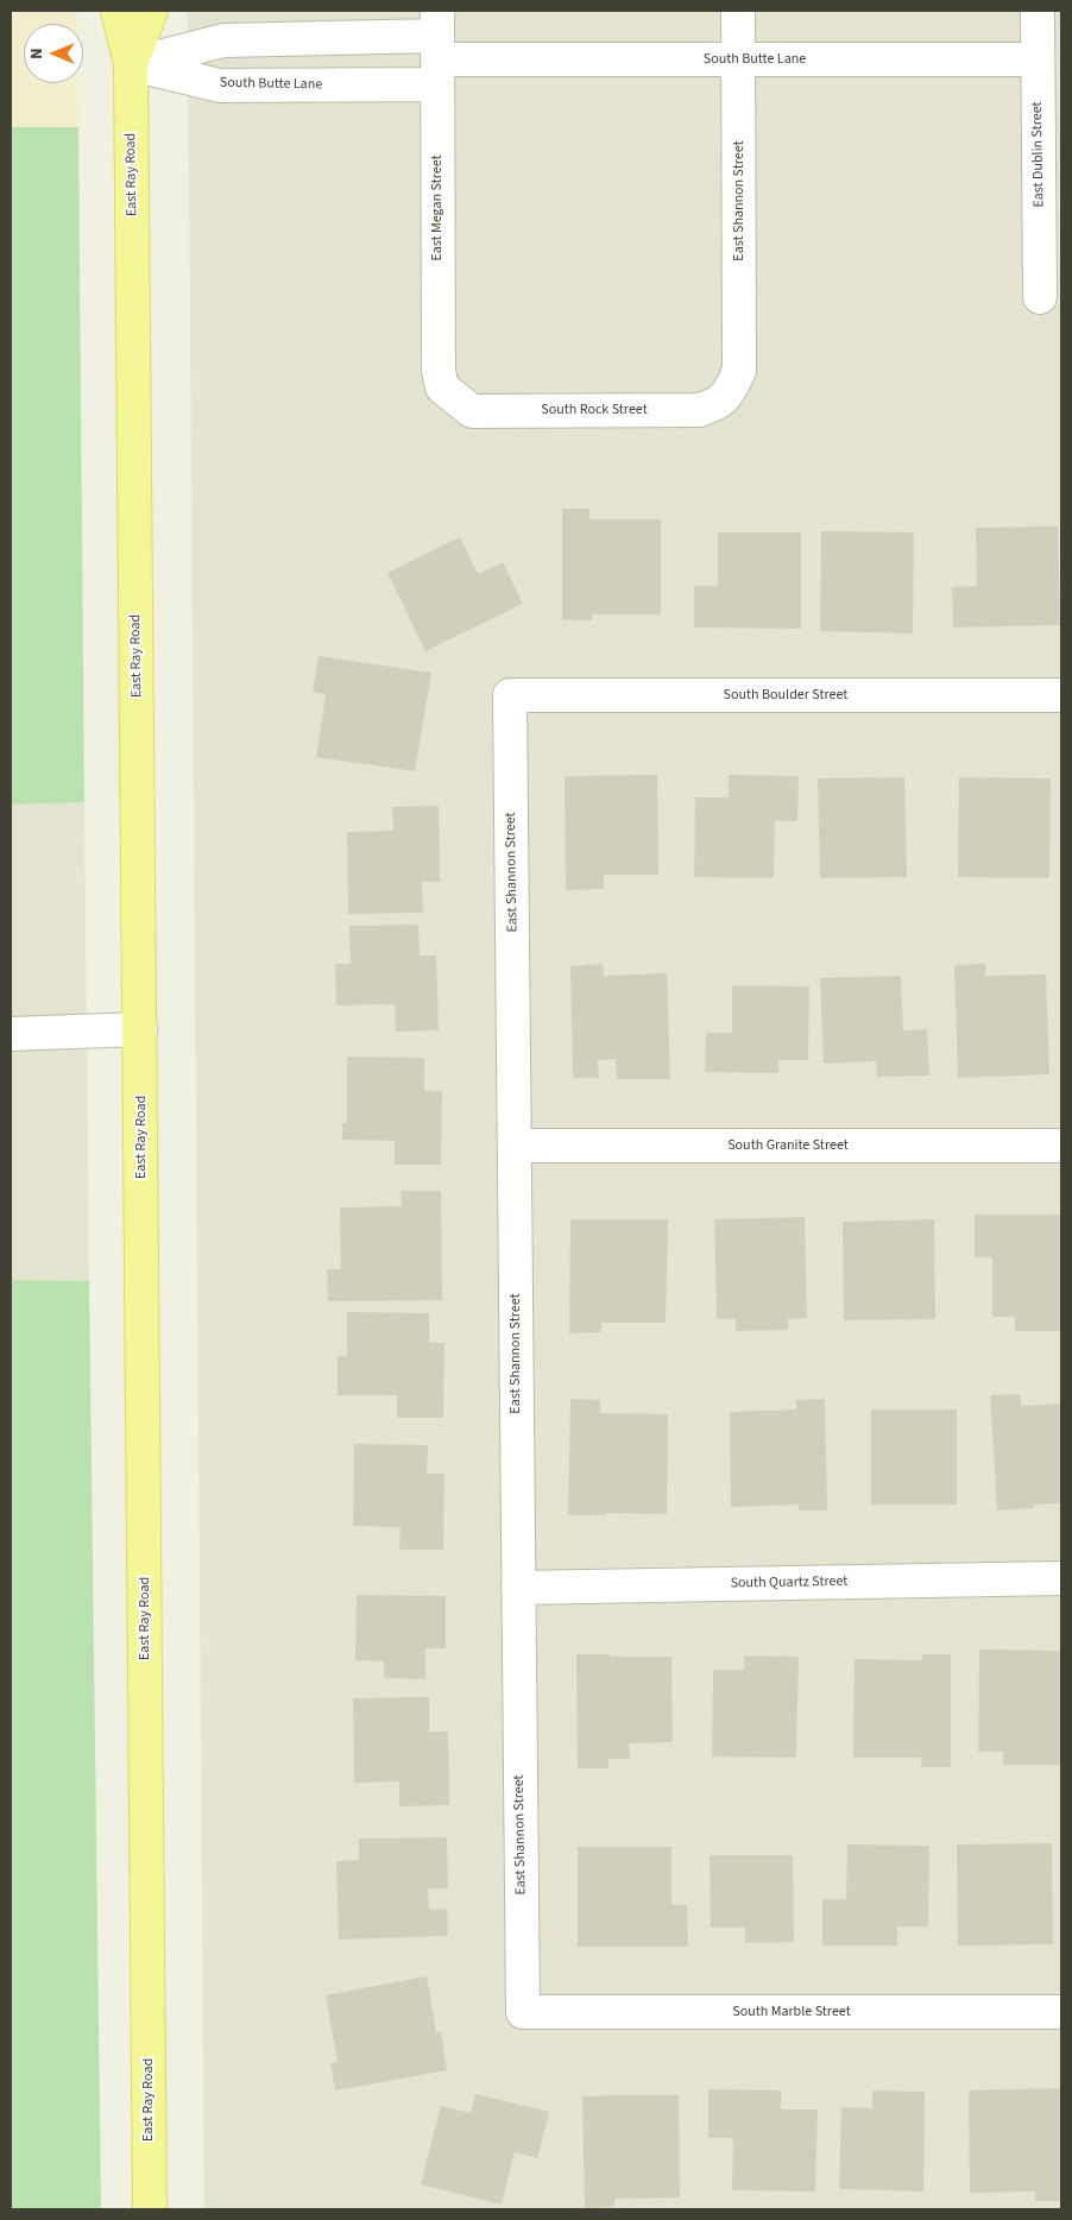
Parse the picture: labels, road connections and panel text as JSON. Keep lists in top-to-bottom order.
{
  "streets": {
    "main road": ["East Ray Road"],
    "street": [
      "South Butte Lane",
      "East Dublin Street",
      "East Shannon Street",
      "East Megan Street",
      "South Rock Street",
      "South Boulder Street",
      "South Granite Street",
      "South Quartz Street",
      "South Marble Street"
    ]
  },
  "crossings": [
    ["South Butte Lane", "East Dublin Street"],
    ["South Butte Lane", "East Ray Road"],
    ["South Butte Lane", "East Shannon Street"],
    ["South Butte Lane", "East Megan Street"],
    ["East Shannon Street", "South Rock Street"],
    ["East Shannon Street", "South Boulder Street"],
    ["East Shannon Street", "South Granite Street"],
    ["East Shannon Street", "South Quartz Street"],
    ["East Shannon Street", "South Marble Street"],
    ["East Megan Street", "South Rock Street"]
  ],
  "north": "left"
}
